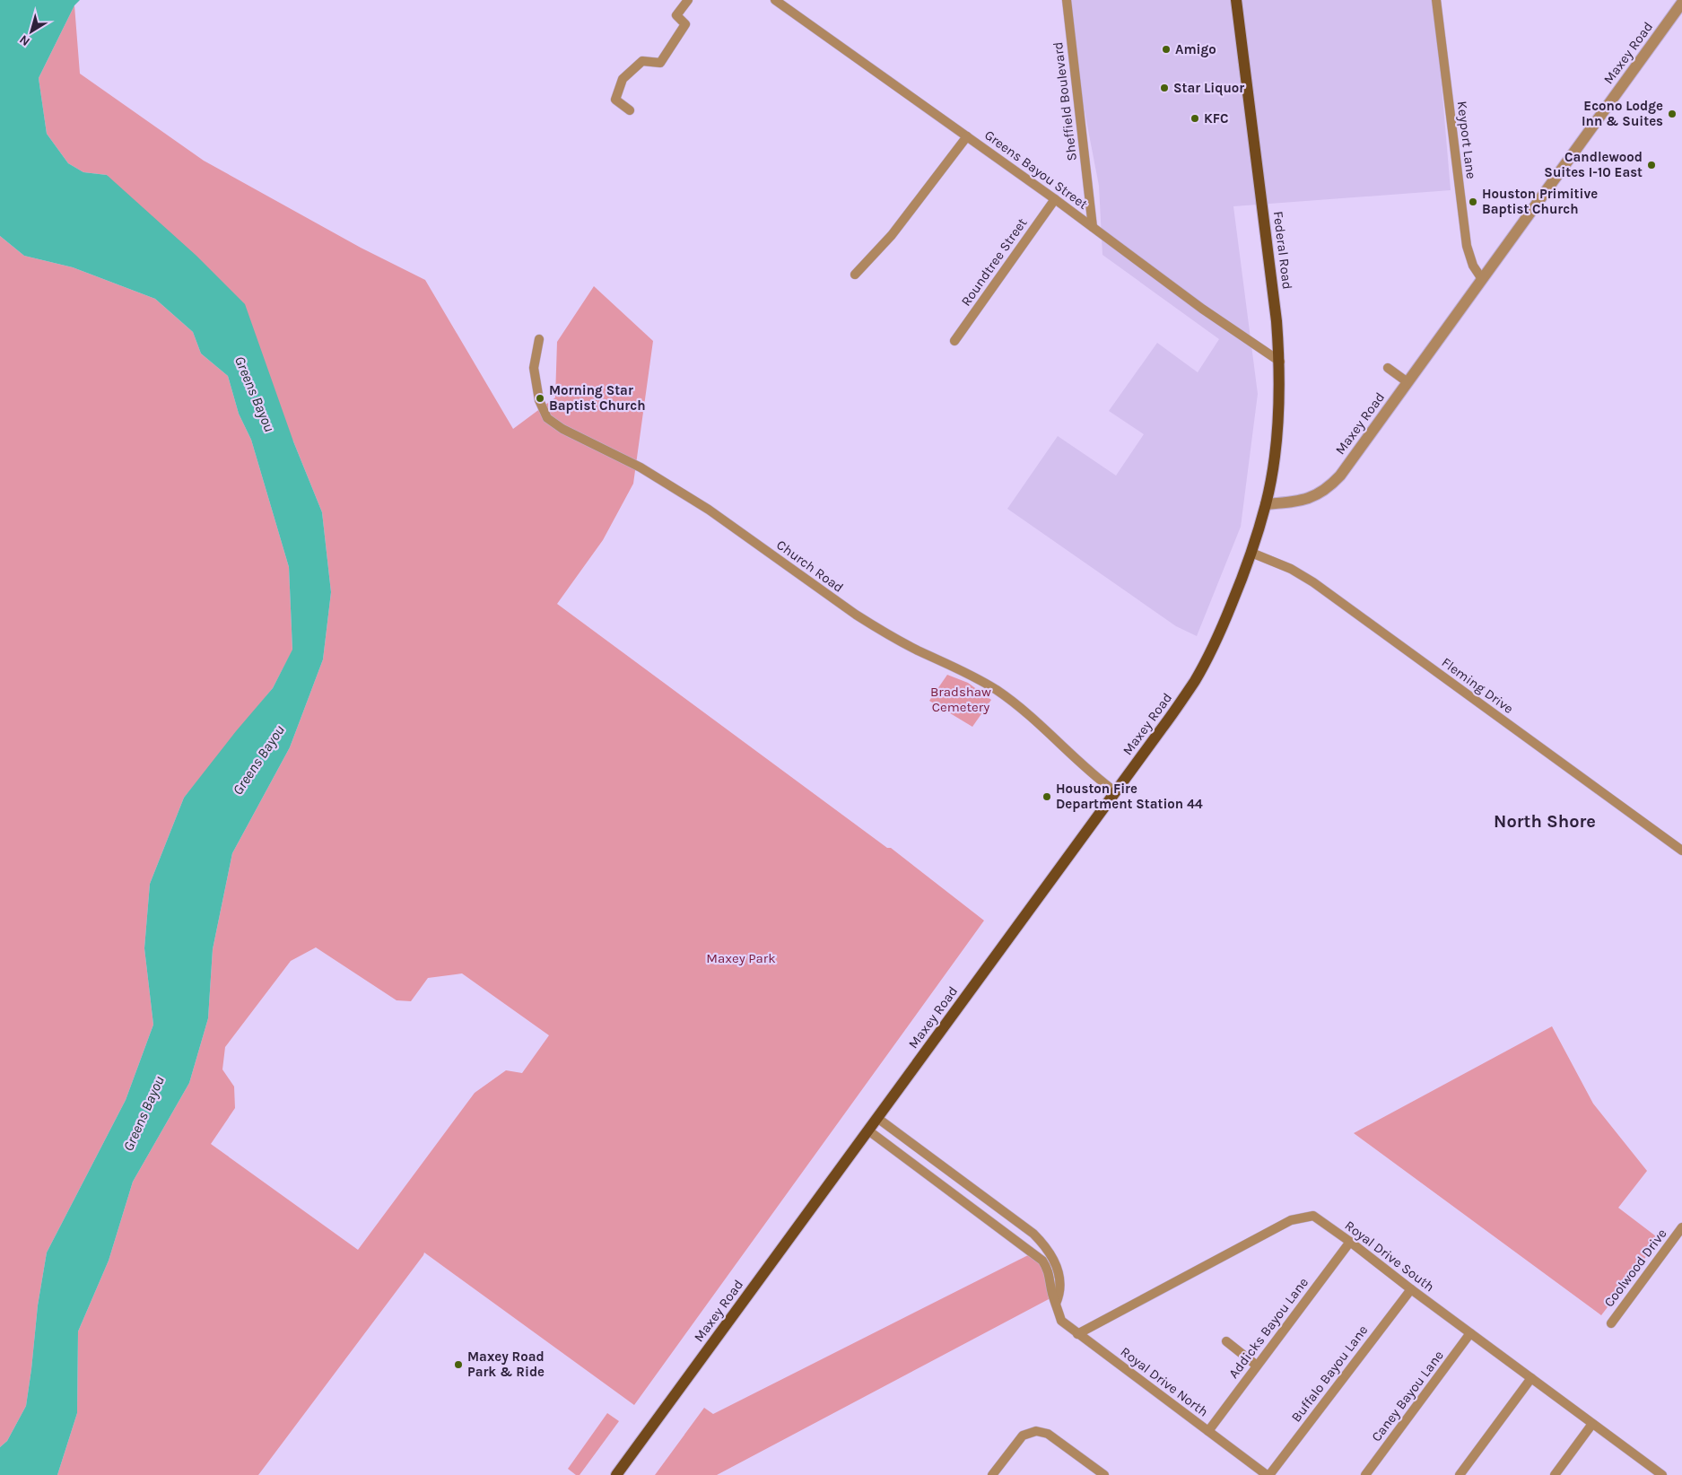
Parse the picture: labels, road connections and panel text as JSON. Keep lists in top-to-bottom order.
{
  "streets": {
    "main road": ["Maxey Road", "Federal Road"],
    "street": [
      "Sheffield Boulevard",
      "Keyport Lane",
      "Greens Bayou Street",
      "Roundtree Street",
      "Church Road",
      "Fleming Drive",
      "Royal Drive South",
      "Coolwood Drive",
      "Addicks Bayou Lane",
      "Buffalo Bayou Lane",
      "Royal Drive North",
      "Caney Bayou Lane"
    ]
  },
  "crossings": [
    ["Maxey Road", "Keyport Lane"],
    ["Maxey Road", "Federal Road"],
    ["Maxey Road", "Church Road"],
    ["Maxey Road", "Fleming Drive"],
    ["Maxey Road", "Royal Drive North"],
    ["Sheffield Boulevard", "Greens Bayou Street"],
    ["Greens Bayou Street", "Federal Road"],
    ["Greens Bayou Street", "Roundtree Street"],
    ["Royal Drive South", "Addicks Bayou Lane"],
    ["Royal Drive South", "Buffalo Bayou Lane"],
    ["Royal Drive South", "Royal Drive North"],
    ["Royal Drive South", "Caney Bayou Lane"],
    ["Addicks Bayou Lane", "Royal Drive North"]
  ],
  "districts": ["North Shore"],
  "water": ["Greens Bayou"],
  "parks": ["Bradshaw Cemetery", "Maxey Park"],
  "places": [
    "Amigo",
    "Star Liquor",
    "Econo Lodge Inn & Suites",
    "KFC",
    "Candlewood Suites I-10 East",
    "Houston Primitive Baptist Church",
    "Morning Star Baptist Church",
    "Houston Fire Department Station 44",
    "Maxey Road Park & Ride"
  ],
  "north": "bottom left"
}
